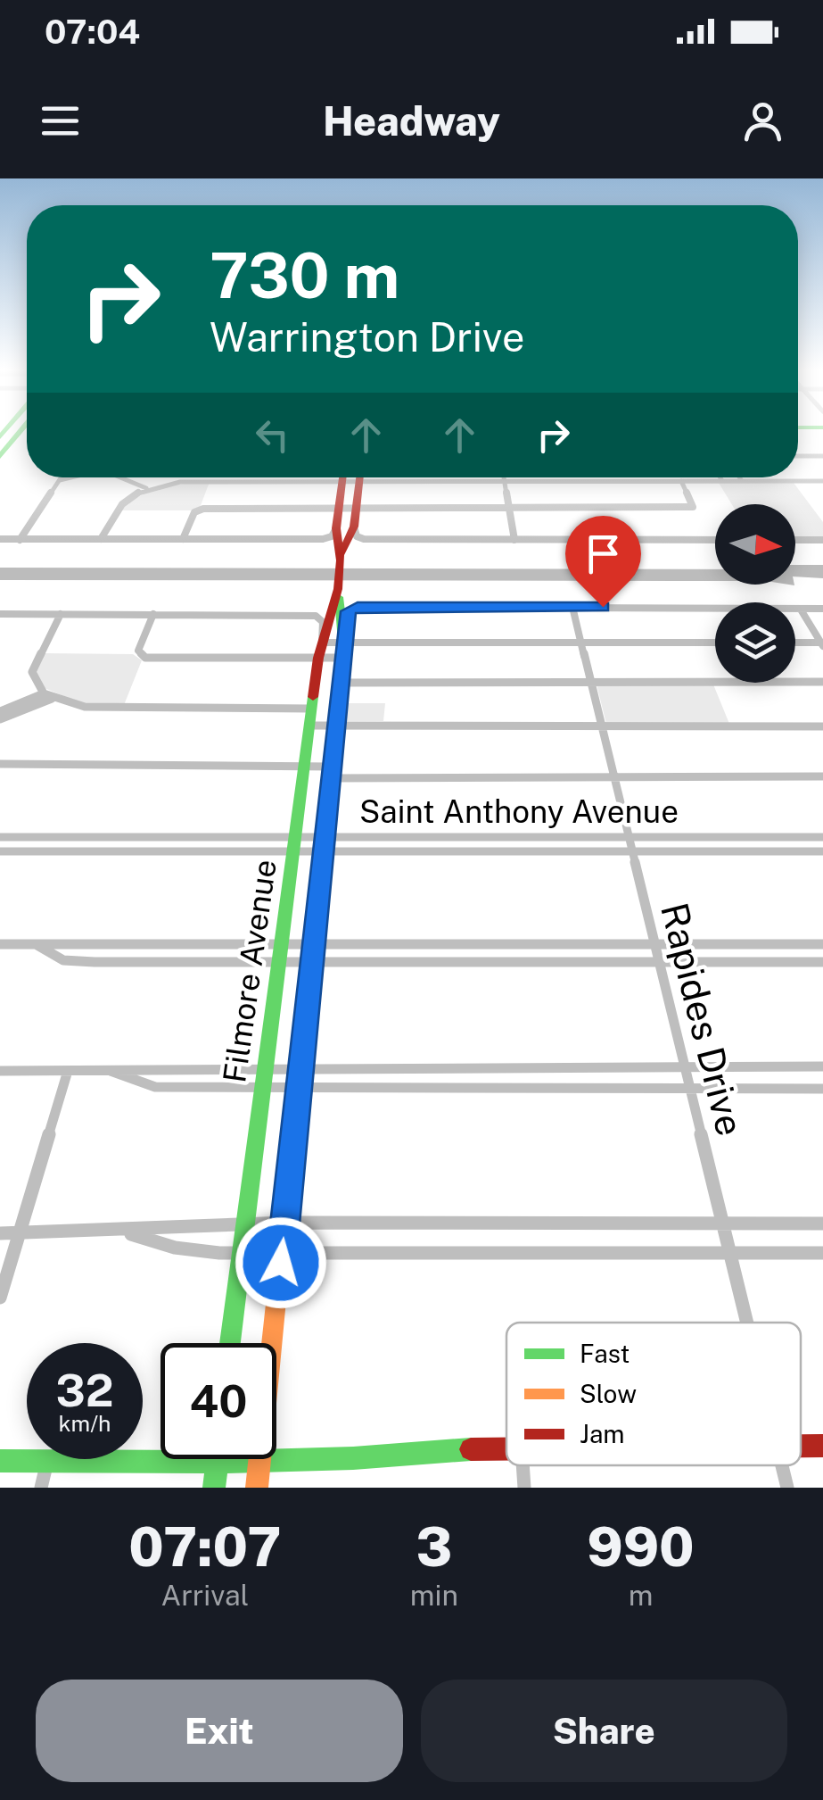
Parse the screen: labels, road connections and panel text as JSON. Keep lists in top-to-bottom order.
{
  "streets": {
    "street": ["Saint Anthony Avenue", "Filmore Avenue", "Rapides Drive"]
  },
  "crossings": [
    ["Saint Anthony Avenue", "Filmore Avenue"],
    ["Saint Anthony Avenue", "Rapides Drive"]
  ],
  "legend": ["Fast", "Slow", "Jam"],
  "north": "right",
  "page": {
    "status": "07:04",
    "header": "Headway",
    "turn": ["730 m", "Warrington Drive"],
    "speed": "32 km/h",
    "limit": "40",
    "eta": [
      "07:07",
      "Arrival",
      "3",
      "min",
      "990",
      "m"
    ],
    "buttons": ["Exit", "Share"]
  }
}
